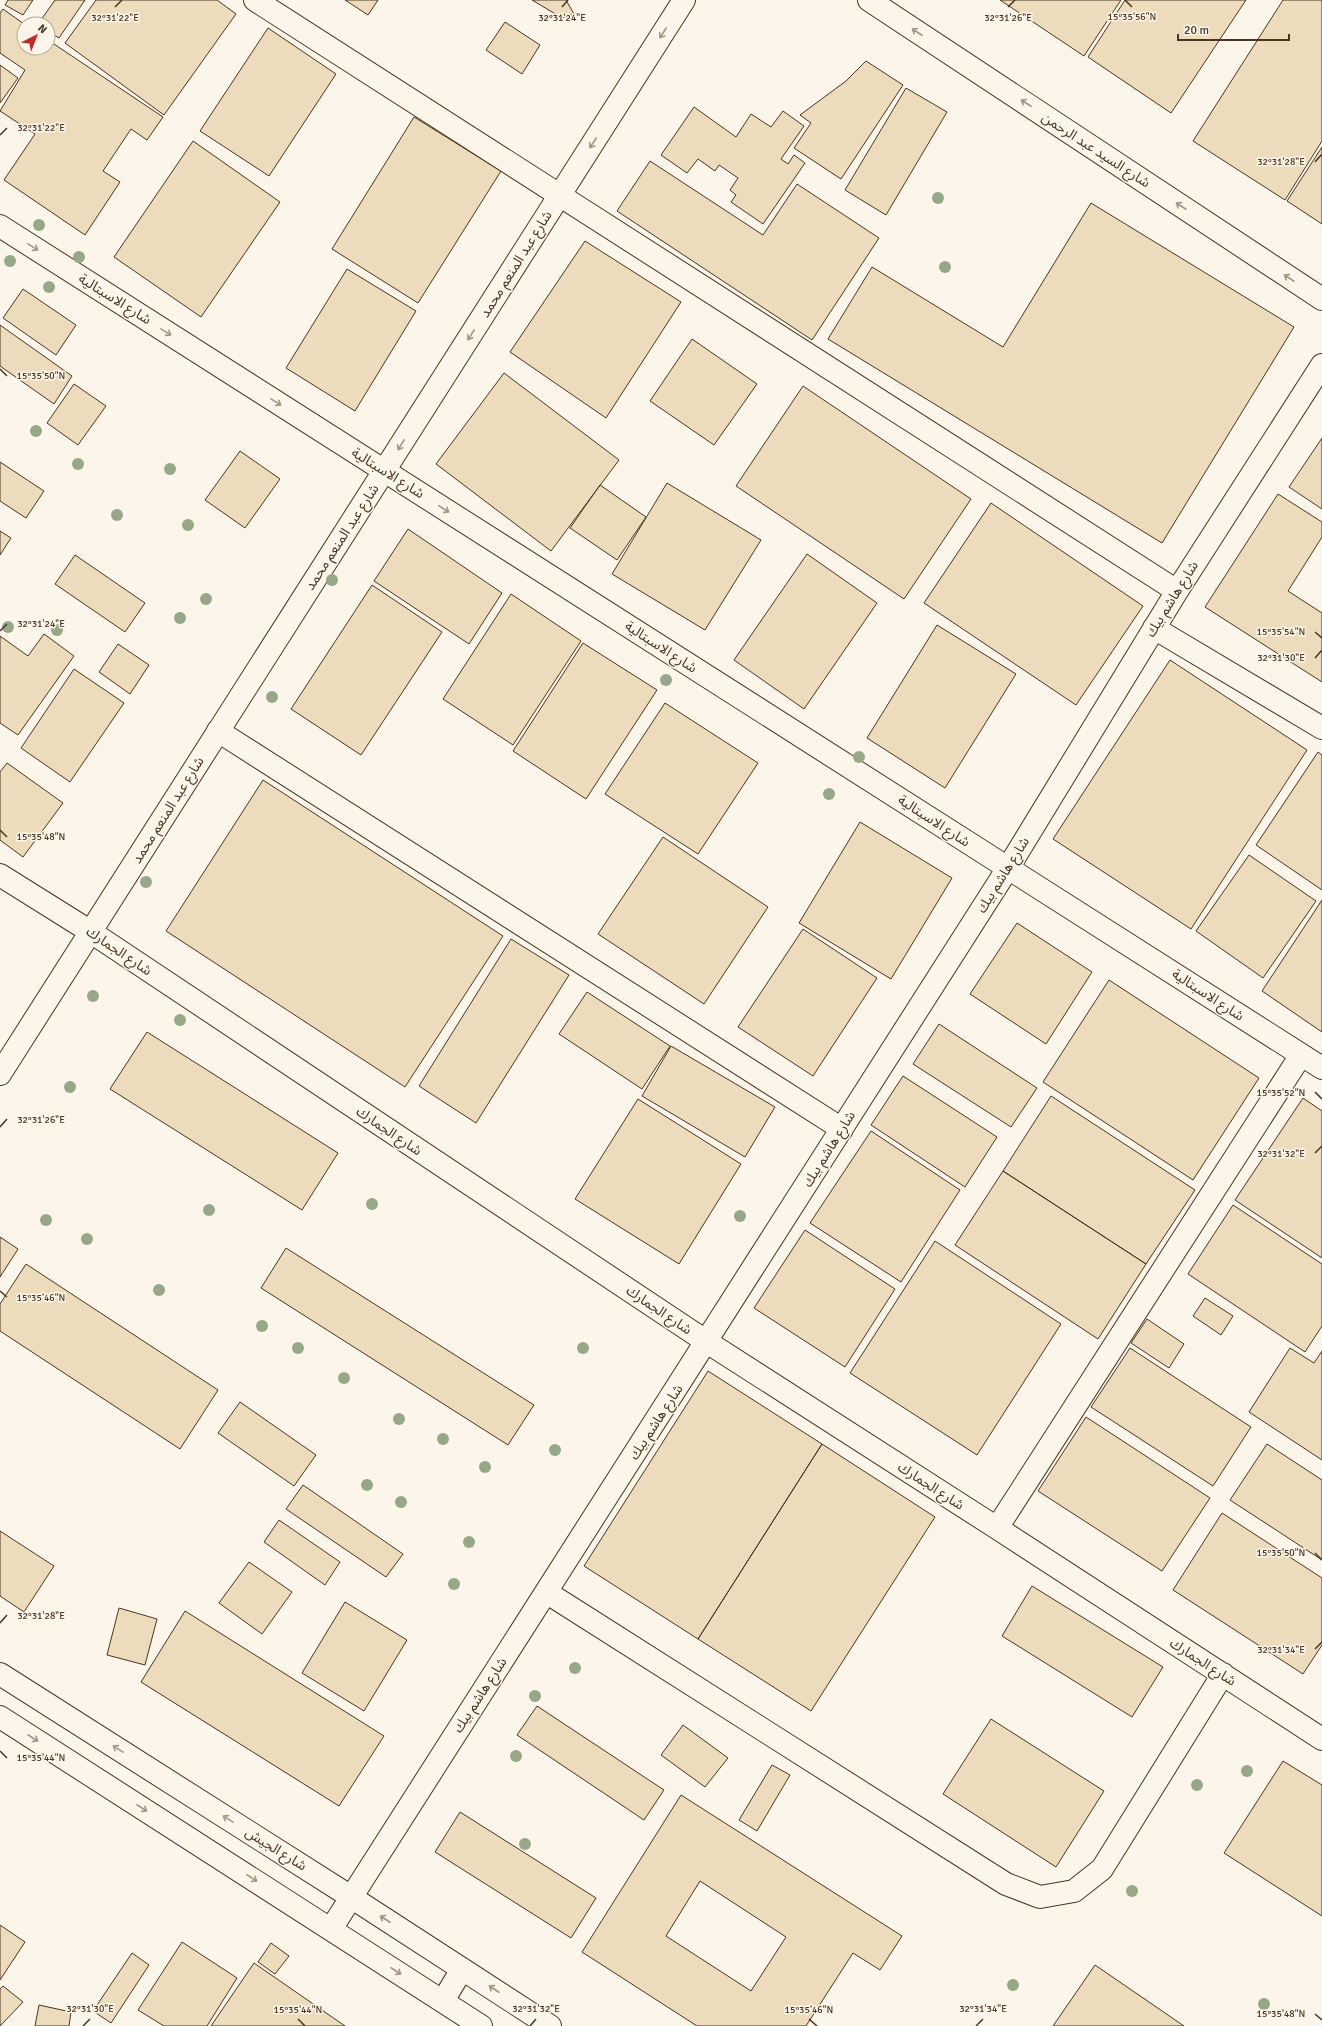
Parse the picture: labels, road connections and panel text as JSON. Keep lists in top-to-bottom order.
{
  "streets": {
    "main road": [
      "شارع السيد عبد الرحمن",
      "شارع عبد المنعم محمد",
      "شارع الاسبتالية",
      "شارع هاشم بيك",
      "شارع الجمارك",
      "شارع الجيش"
    ]
  },
  "crossings": [
    ["شارع عبد المنعم محمد", "شارع الاسبتالية"],
    ["شارع عبد المنعم محمد", "شارع الجمارك"],
    ["شارع الاسبتالية", "شارع هاشم بيك"],
    ["شارع هاشم بيك", "شارع الجمارك"],
    ["شارع هاشم بيك", "شارع الجيش"]
  ],
  "one_way": ["شارع السيد عبد الرحمن", "شارع عبد المنعم محمد", "شارع الاسبتالية"],
  "scale_bar": "20 m",
  "north": "top right",
  "coordinates": [
    "15°35'56\"N",
    "32°31'22\"E",
    "32°31'24\"E",
    "32°31'26\"E",
    "32°31'28\"E",
    "15°35'50\"N",
    "15°35'54\"N",
    "32°31'30\"E",
    "15°35'48\"N",
    "15°35'52\"N",
    "32°31'32\"E",
    "15°35'46\"N",
    "32°31'34\"E",
    "15°35'44\"N"
  ]
}
